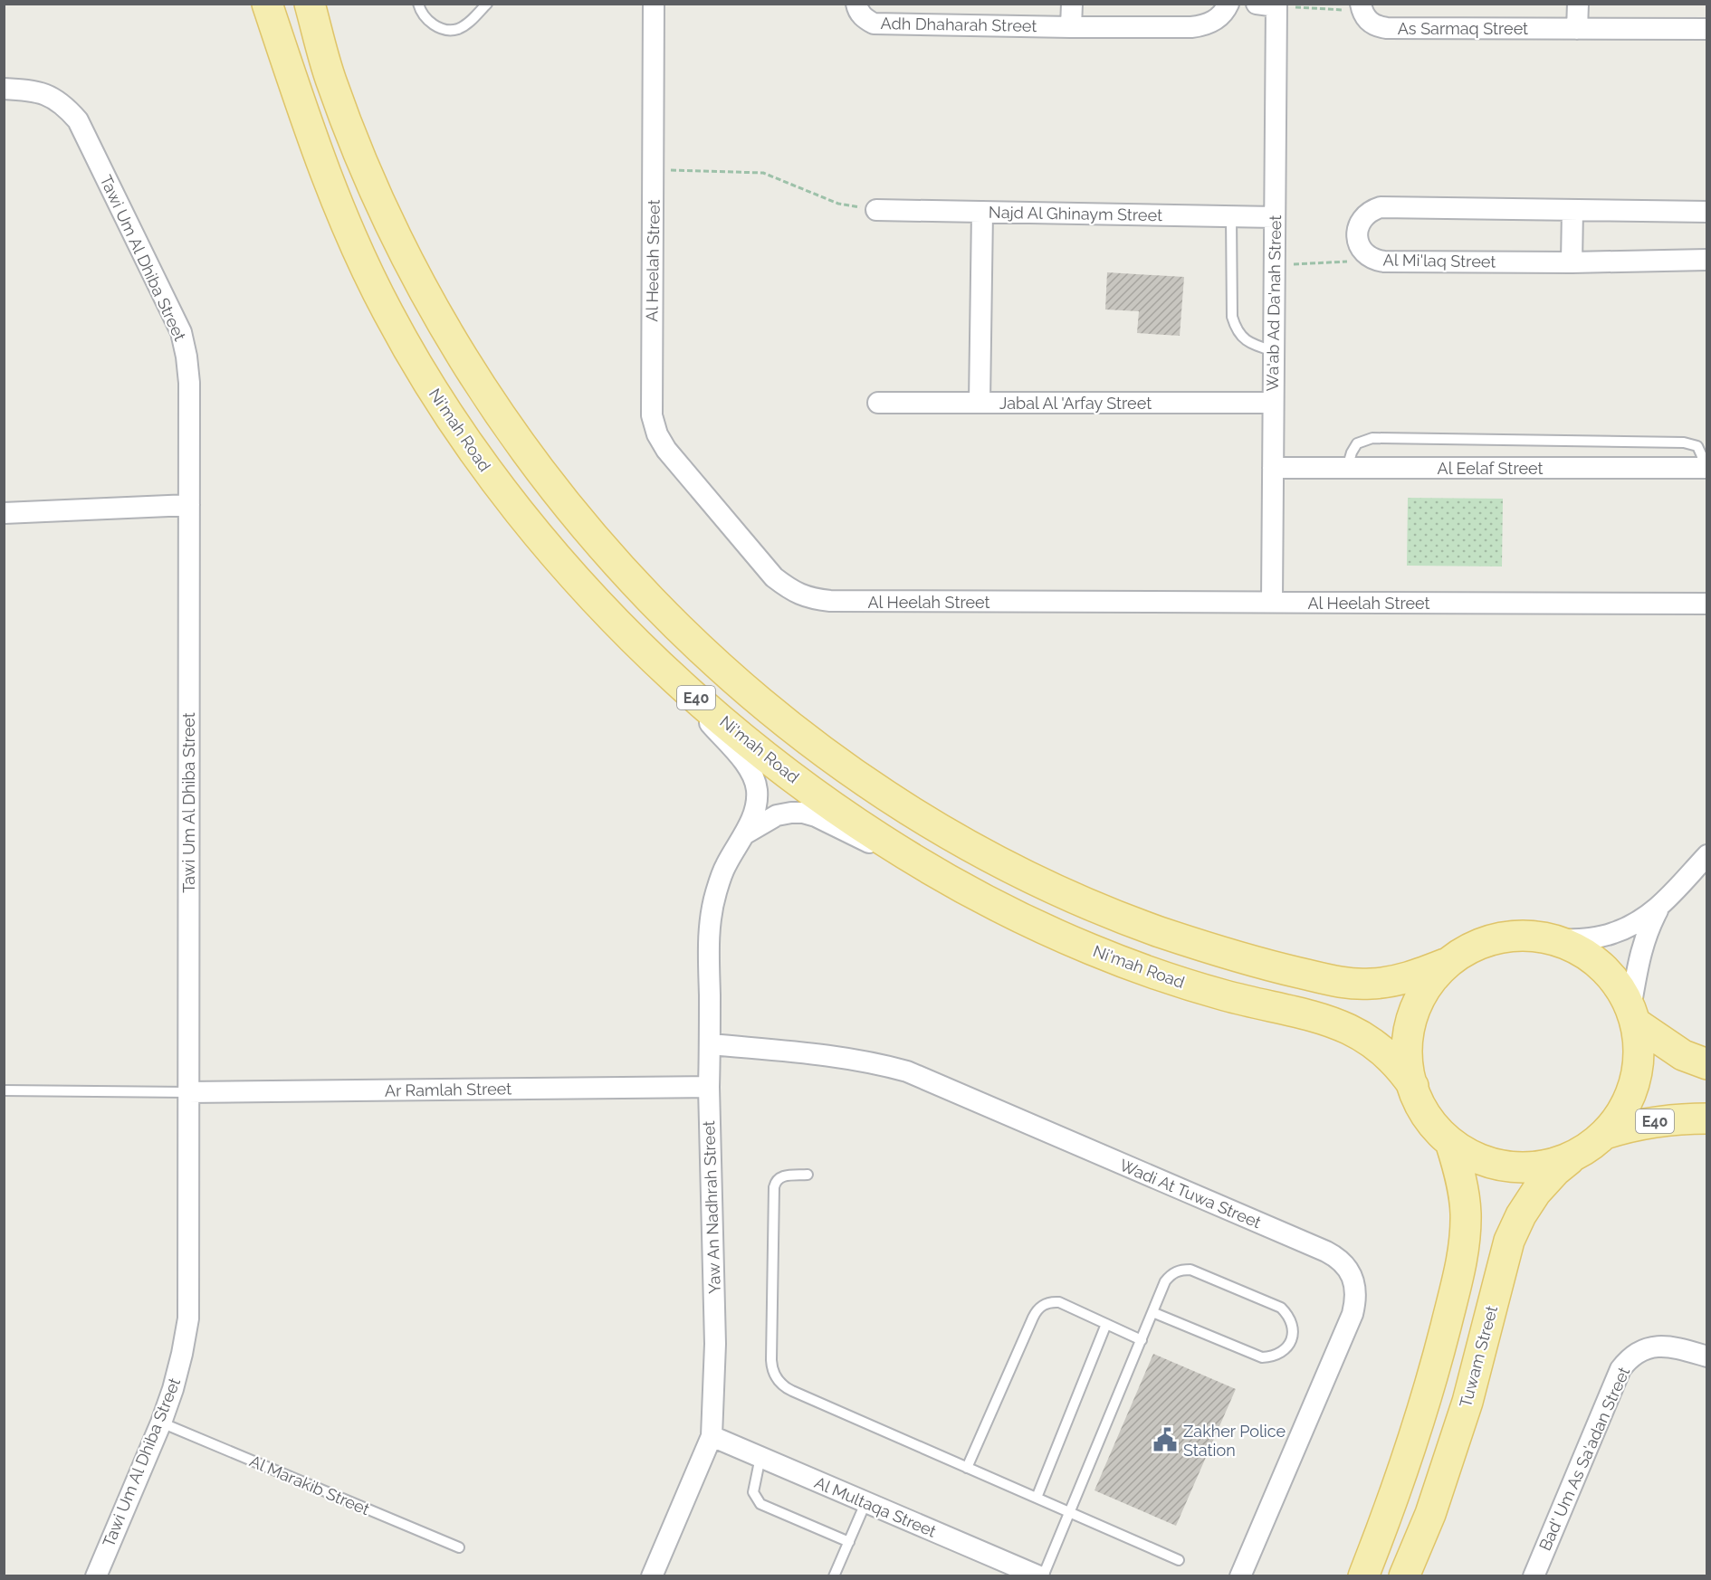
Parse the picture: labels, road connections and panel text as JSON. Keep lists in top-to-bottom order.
{
  "streets": {
    "main road": ["Ni'mah Road", "E40", "Tuwam Street"],
    "street": [
      "Adh Dhaharah Street",
      "As Sarmaq Street",
      "Najd Al Ghinaym Street",
      "Tawi Um Al Dhiba Street",
      "Al Heelah Street",
      "Al Mi'laq Street",
      "Wa'ab Ad Da'nah Street",
      "Jabal Al 'Arfay Street",
      "Al Eelaf Street",
      "Ar Ramlah Street",
      "Wadi At Tuwa Street",
      "Yaw An Nadhrah Street",
      "Bad' Um As Sa'adan Street",
      "Al Multaqa Street"
    ],
    "lane": ["Al Marakib Street"]
  },
  "crossings": [
    ["Najd Al Ghinaym Street", "Wa'ab Ad Da'nah Street"],
    ["Tawi Um Al Dhiba Street", "Ar Ramlah Street"],
    ["Tawi Um Al Dhiba Street", "Al Marakib Street"],
    ["Al Heelah Street", "Wa'ab Ad Da'nah Street"],
    ["Wa'ab Ad Da'nah Street", "Jabal Al 'Arfay Street"],
    ["Wa'ab Ad Da'nah Street", "Al Eelaf Street"],
    ["Ni'mah Road", "Yaw An Nadhrah Street"],
    ["Ar Ramlah Street", "Yaw An Nadhrah Street"],
    ["Wadi At Tuwa Street", "Yaw An Nadhrah Street"],
    ["Yaw An Nadhrah Street", "Al Multaqa Street"]
  ],
  "places": {
    "public building": ["Zakher Police Station"]
  }
}
